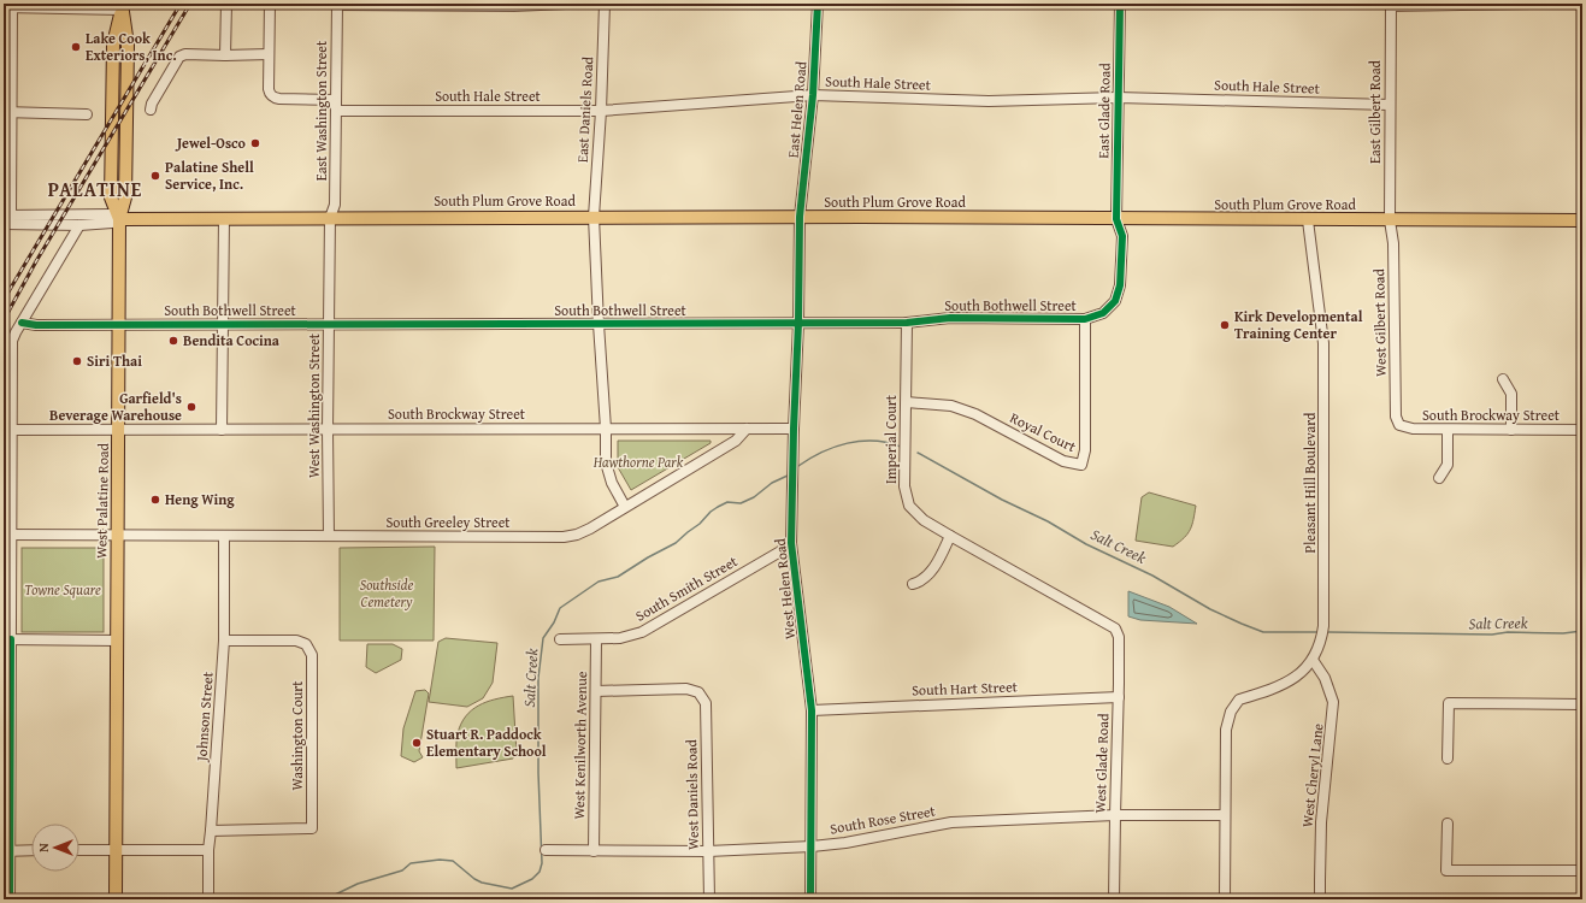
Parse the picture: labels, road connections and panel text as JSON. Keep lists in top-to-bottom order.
{
  "streets": {
    "main road": ["South Plum Grove Road", "West Palatine Road"],
    "street": [
      "South Hale Street",
      "East Daniels Road",
      "East Helen Road",
      "East Washington Street",
      "East Glade Road",
      "East Gilbert Road",
      "South Bothwell Street",
      "West Gilbert Road",
      "West Washington Street",
      "South Brockway Street",
      "Royal Court",
      "Imperial Court",
      "Pleasant Hill Boulevard",
      "South Greeley Street",
      "South Smith Street",
      "West Helen Road",
      "South Hart Street",
      "Johnson Street",
      "Washington Court",
      "West Kenilworth Avenue",
      "West Glade Road",
      "West Cheryl Lane",
      "West Daniels Road",
      "South Rose Street"
    ]
  },
  "crossings": [
    ["South Hale Street", "East Daniels Road"],
    ["South Hale Street", "East Helen Road"],
    ["South Hale Street", "East Washington Street"],
    ["South Hale Street", "East Glade Road"],
    ["South Hale Street", "East Gilbert Road"],
    ["East Daniels Road", "South Plum Grove Road"],
    ["East Helen Road", "South Plum Grove Road"],
    ["East Helen Road", "West Helen Road"],
    ["East Washington Street", "South Plum Grove Road"],
    ["East Washington Street", "West Washington Street"],
    ["East Glade Road", "South Plum Grove Road"],
    ["East Glade Road", "South Bothwell Street"],
    ["East Gilbert Road", "South Plum Grove Road"],
    ["East Gilbert Road", "West Gilbert Road"],
    ["South Plum Grove Road", "South Bothwell Street"],
    ["South Plum Grove Road", "West Gilbert Road"],
    ["South Plum Grove Road", "West Washington Street"],
    ["South Plum Grove Road", "Pleasant Hill Boulevard"],
    ["South Plum Grove Road", "West Palatine Road"],
    ["South Plum Grove Road", "West Helen Road"],
    ["South Bothwell Street", "West Washington Street"],
    ["South Bothwell Street", "Royal Court"],
    ["South Bothwell Street", "Imperial Court"],
    ["South Bothwell Street", "West Palatine Road"],
    ["South Bothwell Street", "West Helen Road"],
    ["West Gilbert Road", "South Brockway Street"],
    ["West Washington Street", "South Brockway Street"],
    ["West Washington Street", "South Greeley Street"],
    ["South Brockway Street", "West Palatine Road"],
    ["South Brockway Street", "South Greeley Street"],
    ["South Brockway Street", "West Helen Road"],
    ["Royal Court", "Imperial Court"],
    ["Imperial Court", "West Glade Road"],
    ["Pleasant Hill Boulevard", "West Cheryl Lane"],
    ["Pleasant Hill Boulevard", "South Rose Street"],
    ["West Palatine Road", "South Greeley Street"],
    ["South Greeley Street", "Johnson Street"],
    ["South Smith Street", "West Helen Road"],
    ["South Smith Street", "West Kenilworth Avenue"],
    ["West Helen Road", "South Hart Street"],
    ["West Helen Road", "South Rose Street"],
    ["South Hart Street", "West Glade Road"],
    ["Johnson Street", "Washington Court"],
    ["West Kenilworth Avenue", "West Daniels Road"],
    ["West Kenilworth Avenue", "South Rose Street"],
    ["West Glade Road", "South Rose Street"],
    ["West Daniels Road", "South Rose Street"]
  ],
  "districts": ["PALATINE"],
  "water": ["Salt Creek"],
  "parks": ["Hawthorne Park", "Southside Cemetery", "Towne Square"],
  "places": [
    "Lake Cook Exteriors, Inc.",
    "Jewel-Osco",
    "Palatine Shell Service, Inc.",
    "Kirk Developmental Training Center",
    "Bendita Cocina",
    "Siri Thai",
    "Garfield's Beverage Warehouse",
    "Heng Wing",
    "Stuart R. Paddock Elementary School"
  ],
  "north": "left"
}
